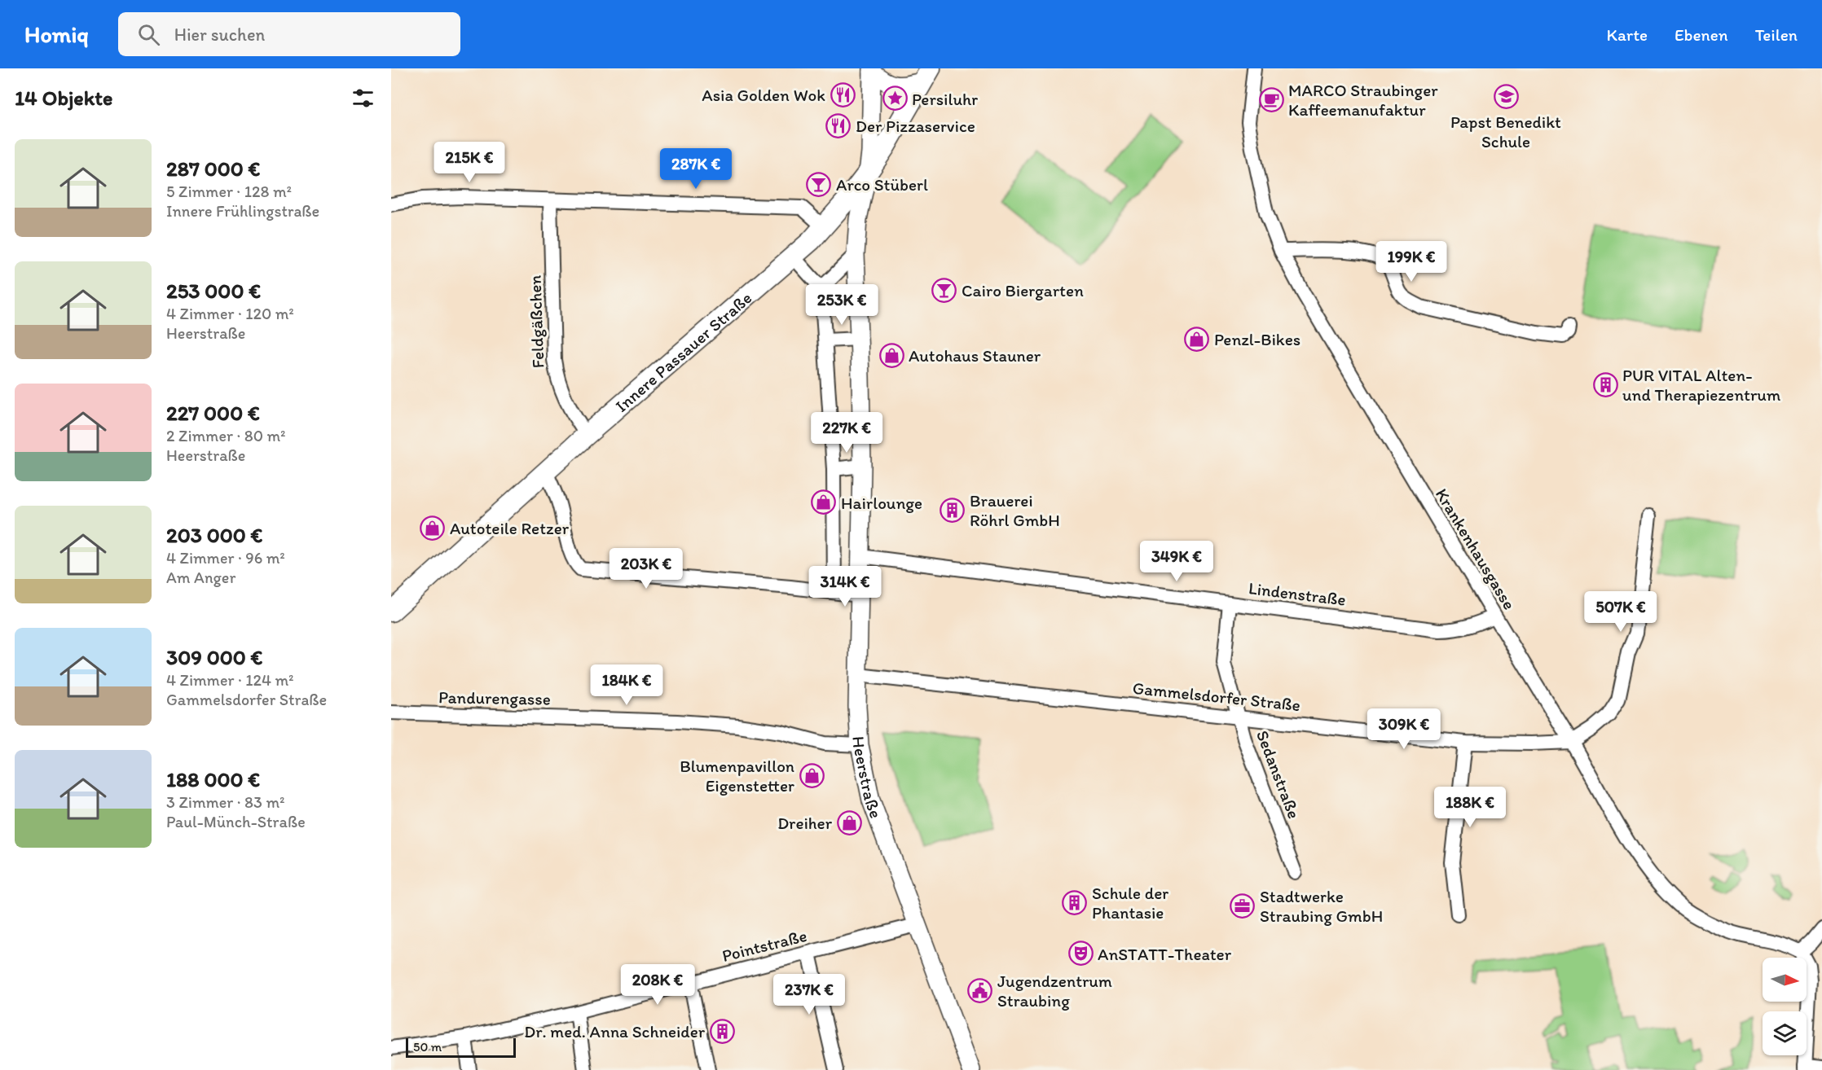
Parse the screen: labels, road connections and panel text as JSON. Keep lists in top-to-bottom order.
{
  "streets": {
    "main road": ["Innere Passauer Straße"],
    "street": [
      "Feldgäßchen",
      "Krankenhausgasse",
      "Lindenstraße",
      "Gammelsdorfer Straße",
      "Pandurengasse",
      "Sedanstraße",
      "Heerstraße",
      "Pointstraße"
    ]
  },
  "crossings": [
    ["Feldgäßchen", "Innere Passauer Straße"],
    ["Innere Passauer Straße", "Heerstraße"],
    ["Krankenhausgasse", "Lindenstraße"],
    ["Krankenhausgasse", "Gammelsdorfer Straße"],
    ["Lindenstraße", "Sedanstraße"],
    ["Lindenstraße", "Heerstraße"],
    ["Gammelsdorfer Straße", "Sedanstraße"],
    ["Gammelsdorfer Straße", "Heerstraße"],
    ["Pandurengasse", "Heerstraße"],
    ["Heerstraße", "Pointstraße"]
  ],
  "places": {
    "restaurant": ["Asia Golden Wok", "Der Pizzaservice"],
    "school or university": ["Papst Benedikt Schule"],
    "place": ["Persiluhr"],
    "cafe": ["MARCO Straubinger Kaffeemanufaktur"],
    "bar": ["Arco Stüberl", "Cairo Biergarten"],
    "shop": [
      "Penzl-Bikes",
      "Autohaus Stauner",
      "Hairlounge",
      "Autoteile Retzer",
      "Blumenpavillon Eigenstetter",
      "Dreiher"
    ],
    "building": [
      "PUR VITAL Alten- und Therapiezentrum",
      "Brauerei Röhrl GmbH",
      "Schule der Phantasie",
      "Dr. med. Anna Schneider"
    ],
    "office": ["Stadtwerke Straubing GmbH"],
    "theatre": ["AnSTATT-Theater"],
    "public building": ["Jugendzentrum Straubing"]
  },
  "scale_bar": "50 m",
  "north": "right",
  "page": {
    "header": "Homiq",
    "search": "Hier suchen",
    "nav": ["Karte", "Ebenen", "Teilen"],
    "heading": "14 Objekte",
    "list": [
      {
        "name": "287 000 €",
        "note": "5 Zimmer · 128 m² · Innere Frühlingstraße"
      },
      {
        "name": "253 000 €",
        "note": "4 Zimmer · 120 m² · Heerstraße"
      },
      {
        "name": "227 000 €",
        "note": "2 Zimmer · 80 m² · Heerstraße"
      },
      {
        "name": "203 000 €",
        "note": "4 Zimmer · 96 m² · Am Anger"
      },
      {
        "name": "309 000 €",
        "note": "4 Zimmer · 124 m² · Gammelsdorfer Straße"
      },
      {
        "name": "188 000 €",
        "note": "3 Zimmer · 83 m² · Paul-Münch-Straße"
      }
    ],
    "price": [
      "215K €",
      "287K €",
      "199K €",
      "253K €",
      "227K €",
      "349K €",
      "203K €",
      "314K €",
      "507K €",
      "184K €",
      "309K €",
      "188K €",
      "208K €",
      "237K €"
    ],
    "scale": "50 m"
  }
}
